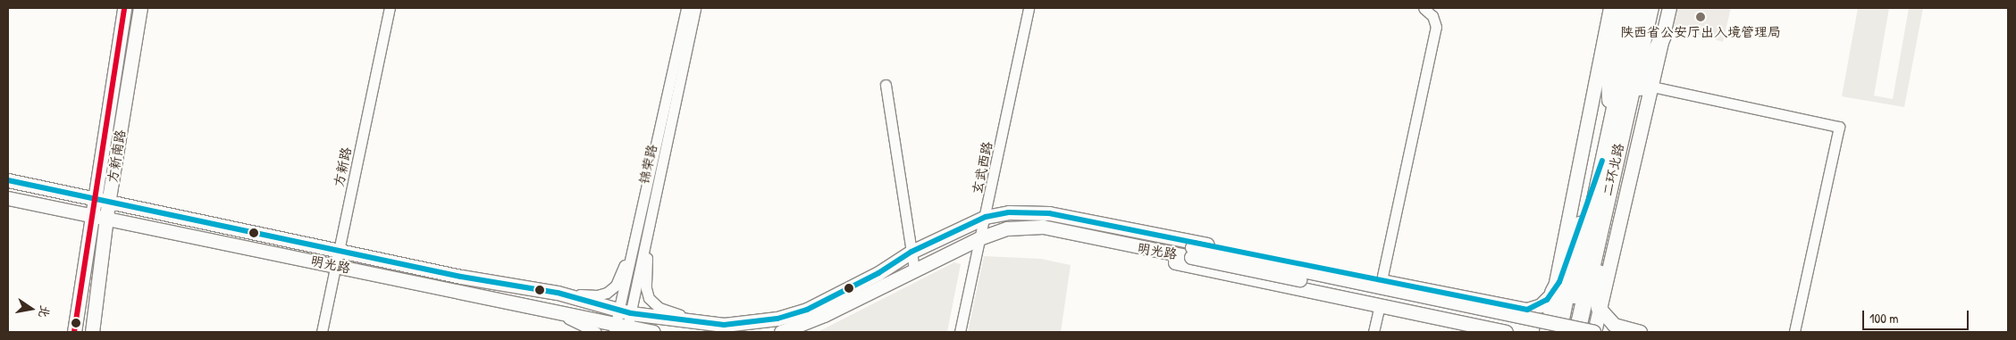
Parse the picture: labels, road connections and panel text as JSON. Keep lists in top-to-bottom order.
{
  "streets": {
    "highway": ["二环北路"],
    "main road": ["方新南路", "明光路"],
    "street": ["锦荣路", "方新路", "玄武西路"]
  },
  "crossings": [
    ["方新南路", "明光路"],
    ["锦荣路", "明光路"],
    ["方新路", "明光路"],
    ["玄武西路", "明光路"]
  ],
  "places": ["陕西省公安厅出入境管理局"],
  "scale_bar": "100 m",
  "north": "right"
}
